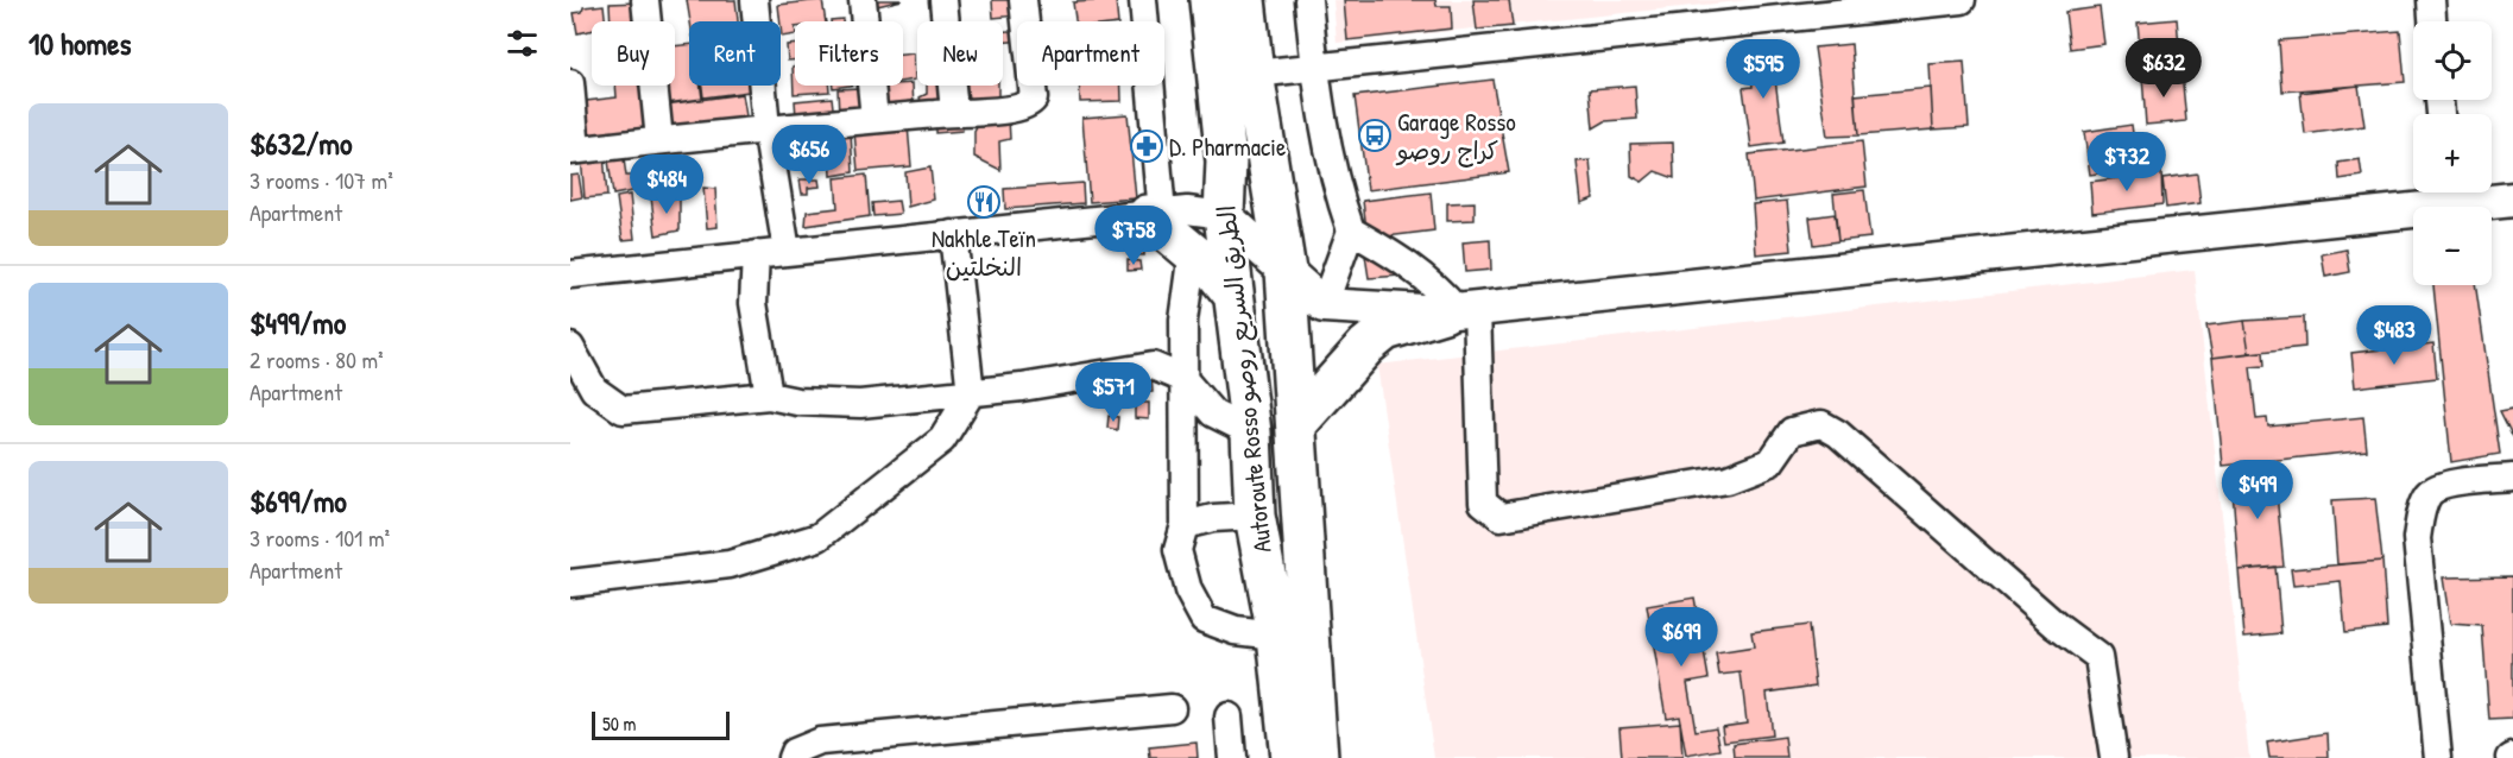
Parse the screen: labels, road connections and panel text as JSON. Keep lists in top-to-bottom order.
{
  "streets": {
    "highway": ["Autoroute Rosso الطريق السريع روصو"]
  },
  "places": {
    "bus stop": ["Garage Rosso كراج روصو"],
    "pharmacy": ["D. Pharmacie"],
    "restaurant": ["Nakhle Teïn النخلتين"]
  },
  "scale_bar": "50 m",
  "page": {
    "heading": "10 homes",
    "map_buttons": ["+", "−"],
    "chip": [
      "Buy",
      "Rent",
      "Filters",
      "New",
      "Apartment"
    ],
    "price": [
      "$632",
      "$595",
      "$656",
      "$732",
      "$484",
      "$758",
      "$483",
      "$571",
      "$499",
      "$699"
    ],
    "list": [
      {
        "name": "$632/mo",
        "note": "3 rooms · 107 m² · Apartment"
      },
      {
        "name": "$499/mo",
        "note": "2 rooms · 80 m² · Apartment"
      },
      {
        "name": "$699/mo",
        "note": "3 rooms · 101 m² · Apartment"
      }
    ],
    "scale": "50 m"
  }
}
